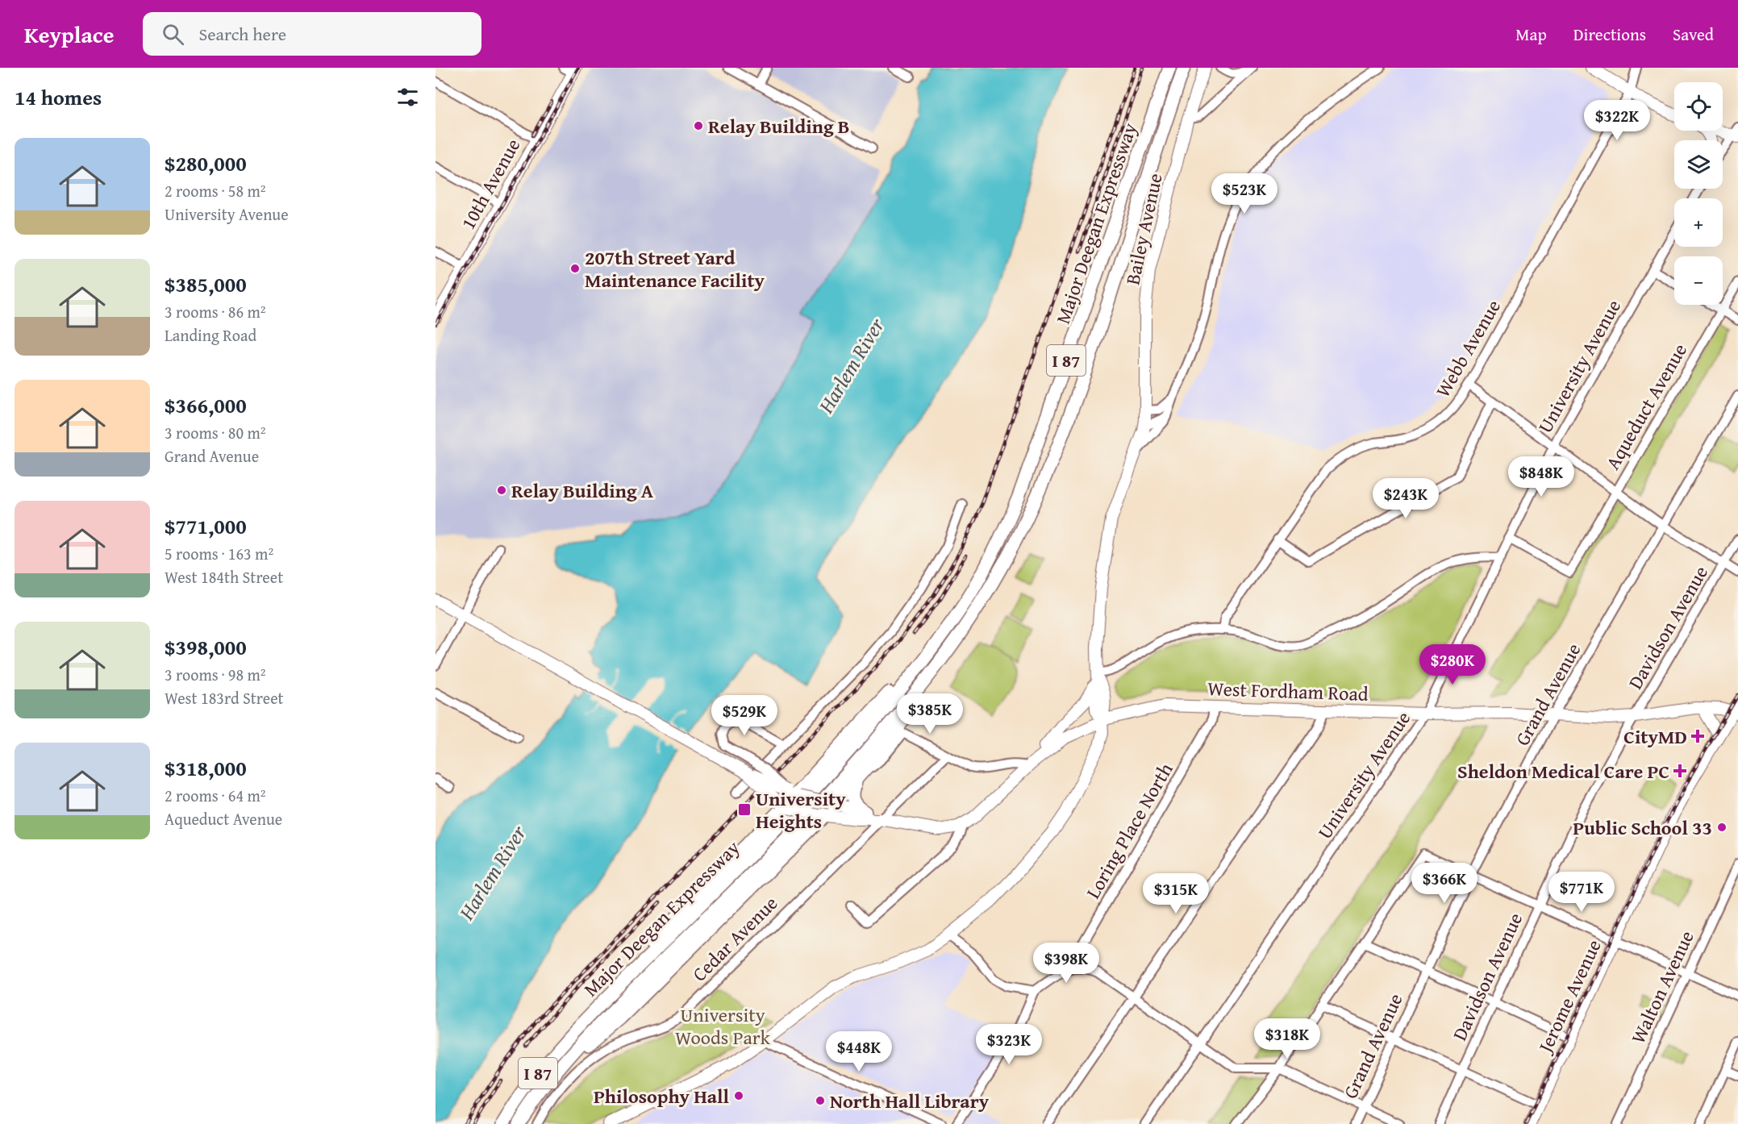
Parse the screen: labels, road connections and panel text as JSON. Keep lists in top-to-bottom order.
{
  "streets": {
    "highway": ["Major Deegan Expressway", "I 87"],
    "main road": [
      "10th Avenue",
      "Bailey Avenue",
      "West Fordham Road",
      "Jerome Avenue"
    ],
    "street": [
      "Webb Avenue",
      "University Avenue",
      "Aqueduct Avenue",
      "Davidson Avenue",
      "Grand Avenue",
      "Loring Place North",
      "Cedar Avenue",
      "Walton Avenue"
    ]
  },
  "crossings": [
    ["University Avenue", "Aqueduct Avenue"],
    ["University Avenue", "West Fordham Road"],
    ["Davidson Avenue", "West Fordham Road"],
    ["West Fordham Road", "Grand Avenue"],
    ["West Fordham Road", "Loring Place North"],
    ["West Fordham Road", "Cedar Avenue"],
    ["West Fordham Road", "Jerome Avenue"]
  ],
  "water": ["Harlem River"],
  "parks": ["University Woods Park"],
  "places": {
    "other": [
      "Relay Building B",
      "207th Street Yard Maintenance Facility",
      "Relay Building A",
      "Public School 33",
      "Philosophy Hall",
      "North Hall Library"
    ],
    "health": ["CityMD", "Sheldon Medical Care PC"],
    "transit": ["University Heights"]
  },
  "page": {
    "header": "Keyplace",
    "search": "Search here",
    "nav": ["Map", "Directions", "Saved"],
    "heading": "14 homes",
    "map_buttons": ["+", "−"],
    "price": [
      "$322K",
      "$523K",
      "$848K",
      "$243K",
      "$280K",
      "$385K",
      "$529K",
      "$366K",
      "$771K",
      "$315K",
      "$398K",
      "$318K",
      "$323K",
      "$448K"
    ],
    "list": [
      {
        "name": "$280,000",
        "note": "2 rooms · 58 m² · University Avenue"
      },
      {
        "name": "$385,000",
        "note": "3 rooms · 86 m² · Landing Road"
      },
      {
        "name": "$366,000",
        "note": "3 rooms · 80 m² · Grand Avenue"
      },
      {
        "name": "$771,000",
        "note": "5 rooms · 163 m² · West 184th Street"
      },
      {
        "name": "$398,000",
        "note": "3 rooms · 98 m² · West 183rd Street"
      },
      {
        "name": "$318,000",
        "note": "2 rooms · 64 m² · Aqueduct Avenue"
      }
    ]
  }
}
